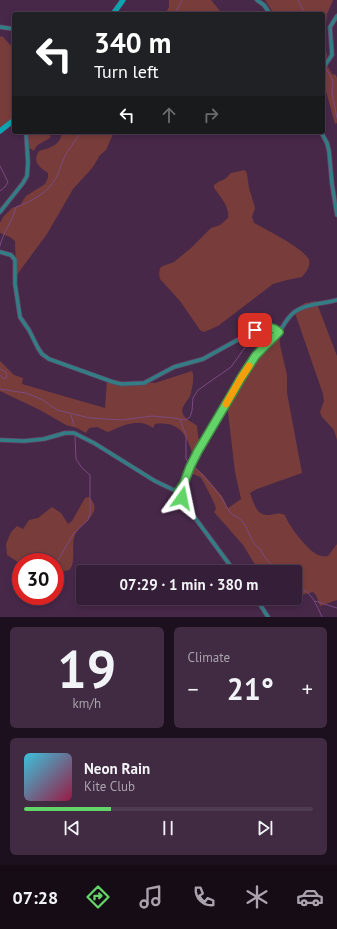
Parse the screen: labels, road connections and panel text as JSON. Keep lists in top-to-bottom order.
{
  "page": {
    "turn": ["340 m", "Turn left"],
    "limit": "30",
    "trip": "07:29 · 1 min · 380 m",
    "tile": [
      ["19", "km/h"],
      "Climate"
    ],
    "heat": ["−", "21°", "+"],
    "song": ["Neon Rain", "Kite Club"],
    "tabs": "07:28"
  }
}
